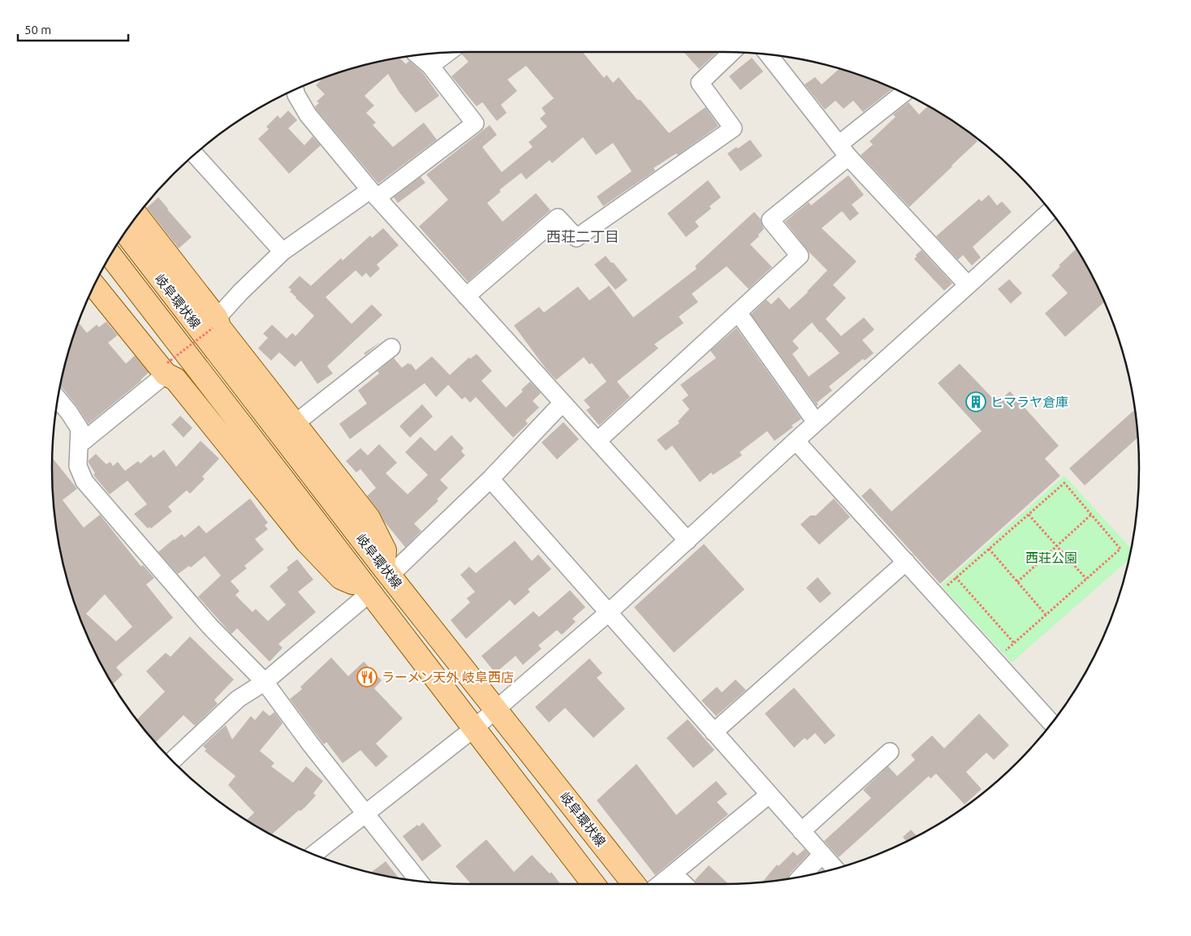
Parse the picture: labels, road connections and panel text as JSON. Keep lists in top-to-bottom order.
{
  "streets": {
    "main road": ["岐阜環状線"]
  },
  "districts": ["西荘二丁目"],
  "parks": ["西荘公園"],
  "places": {
    "building": ["ヒマラヤ倉庫"],
    "restaurant": ["ラーメン天外 岐阜西店"]
  },
  "scale_bar": "50 m"
}
